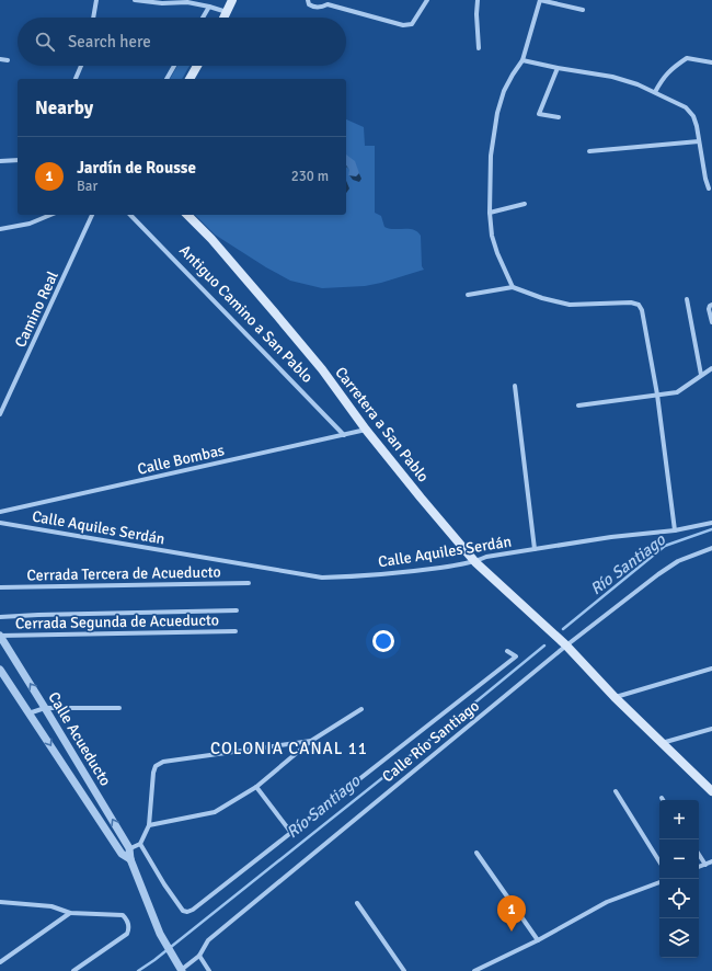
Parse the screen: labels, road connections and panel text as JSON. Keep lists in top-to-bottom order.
{
  "streets": {
    "main road": ["Carretera a San Pablo"],
    "street": [
      "Camino Real",
      "Antiguo Camino a San Pablo",
      "Calle Bombas",
      "Calle Aquiles Serdán",
      "Cerrada Tercera de Acueducto",
      "Cerrada Segunda de Acueducto",
      "Calle Acueducto",
      "Calle Río Santiago"
    ]
  },
  "crossings": [
    ["Antiguo Camino a San Pablo", "Calle Bombas"],
    ["Carretera a San Pablo", "Calle Bombas"],
    ["Carretera a San Pablo", "Calle Aquiles Serdán"],
    ["Carretera a San Pablo", "Calle Río Santiago"],
    ["Cerrada Segunda de Acueducto", "Calle Acueducto"],
    ["Calle Acueducto", "Calle Río Santiago"]
  ],
  "districts": ["COLONIA CANAL 11"],
  "water": ["Río Santiago"],
  "page": {
    "search": "Search here",
    "heading": "Nearby",
    "list": [
      {
        "mark": "1",
        "name": "Jardín de Rousse",
        "note": "Bar",
        "value": "230 m"
      }
    ],
    "map_buttons": ["+", "−"],
    "pins": "1"
  }
}
